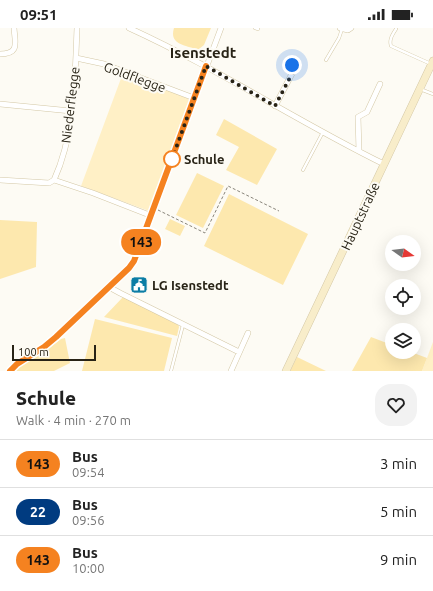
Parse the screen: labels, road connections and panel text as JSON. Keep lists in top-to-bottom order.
{
  "streets": {
    "main road": ["Hauptstraße"],
    "street": ["Goldflegge", "Niederflegge"]
  },
  "crossings": [
    ["Goldflegge", "Niederflegge"]
  ],
  "districts": ["Isenstedt"],
  "places": {
    "other": ["Schule"],
    "public building": ["LG Isenstedt"]
  },
  "lines": ["bus line 143"],
  "scale_bar": "100 m",
  "north": "right",
  "page": {
    "status": "09:51",
    "on_map": "143",
    "scale": "100 m",
    "heading": ["Schule", "Walk · 4 min · 270 m"],
    "list": [
      {
        "mark": "143",
        "name": "Bus",
        "note": "09:54",
        "value": "3 min"
      },
      {
        "mark": "22",
        "name": "Bus",
        "note": "09:56",
        "value": "5 min"
      },
      {
        "mark": "143",
        "name": "Bus",
        "note": "10:00",
        "value": "9 min"
      }
    ]
  }
}
